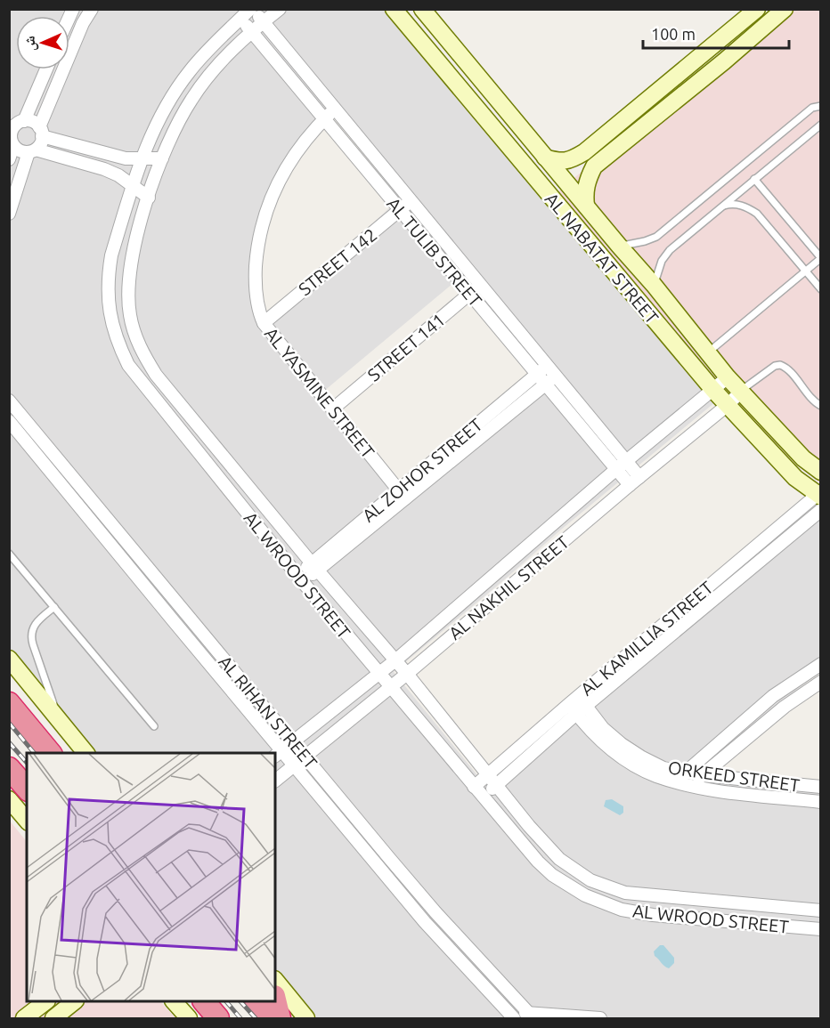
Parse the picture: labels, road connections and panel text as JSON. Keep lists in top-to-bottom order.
{
  "streets": {
    "street": [
      "AL TULIB STREET",
      "AL NABATAT STREET",
      "STREET 142",
      "STREET 141",
      "AL YASMINE STREET",
      "AL ZOHOR STREET",
      "AL WROOD STREET",
      "AL NAKHIL STREET",
      "AL KAMILLIA STREET",
      "AL RIHAN STREET",
      "ORKEED STREET"
    ]
  },
  "crossings": [
    ["AL TULIB STREET", "STREET 142"],
    ["AL TULIB STREET", "STREET 141"],
    ["AL TULIB STREET", "AL YASMINE STREET"],
    ["AL TULIB STREET", "AL ZOHOR STREET"],
    ["AL TULIB STREET", "AL WROOD STREET"],
    ["AL TULIB STREET", "AL NAKHIL STREET"],
    ["AL NABATAT STREET", "AL NAKHIL STREET"],
    ["AL NABATAT STREET", "AL KAMILLIA STREET"],
    ["STREET 142", "AL YASMINE STREET"],
    ["STREET 141", "AL YASMINE STREET"],
    ["AL YASMINE STREET", "AL ZOHOR STREET"],
    ["AL ZOHOR STREET", "AL WROOD STREET"],
    ["AL WROOD STREET", "AL NAKHIL STREET"],
    ["AL WROOD STREET", "AL KAMILLIA STREET"],
    ["AL NAKHIL STREET", "AL RIHAN STREET"],
    ["AL KAMILLIA STREET", "ORKEED STREET"]
  ],
  "scale_bar": "100 m",
  "north": "left"
}
